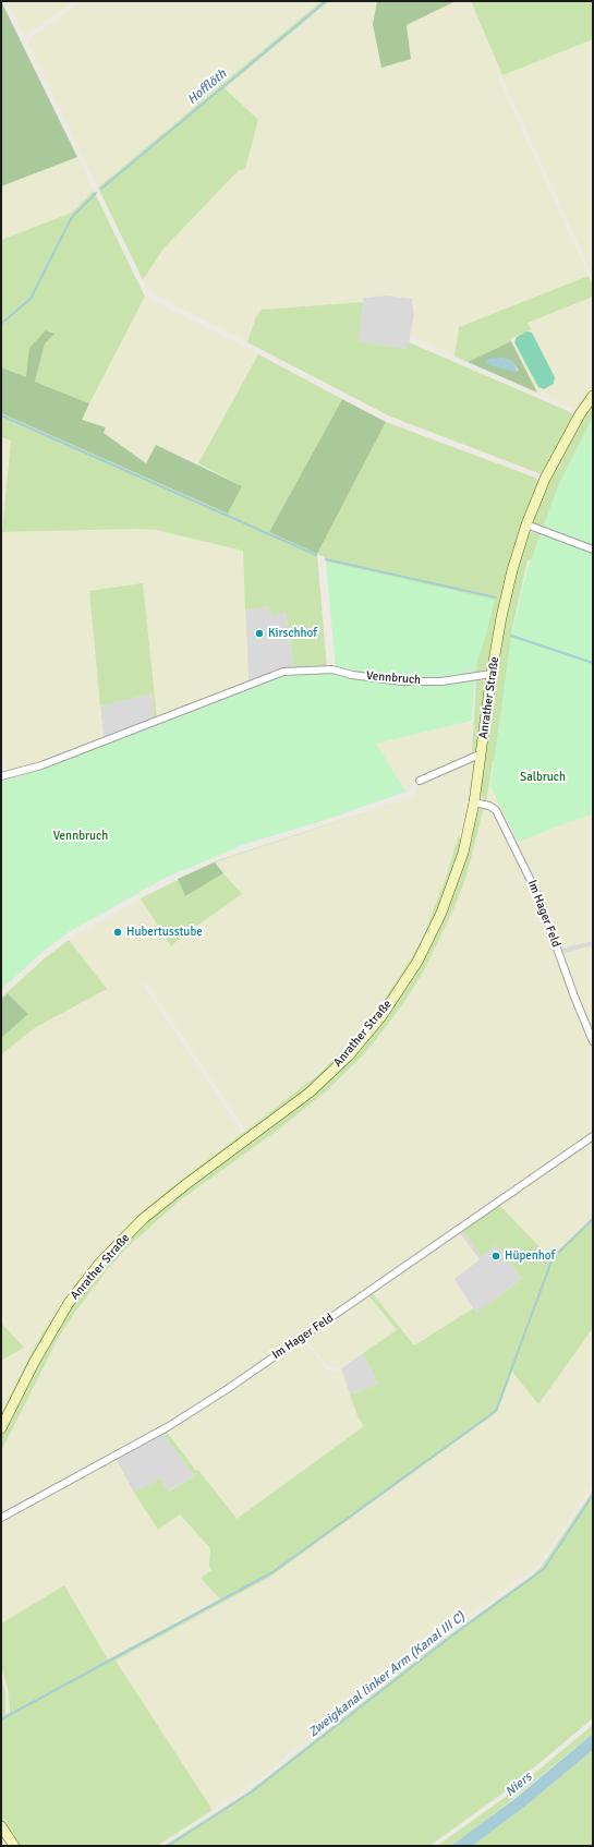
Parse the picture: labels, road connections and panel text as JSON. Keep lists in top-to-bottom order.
{
  "streets": {
    "main road": ["Anrather Straße"],
    "street": ["Vennbruch", "Im Hager Feld"]
  },
  "crossings": [
    ["Vennbruch", "Anrather Straße"],
    ["Anrather Straße", "Im Hager Feld"]
  ],
  "water": ["Hofflöth", "Zweigkanal linker Arm (Kanal III C)", "Niers"],
  "parks": ["Salbruch", "Vennbruch"],
  "places": ["Kirschhof", "Hubertusstube", "Hüpenhof"]
}
